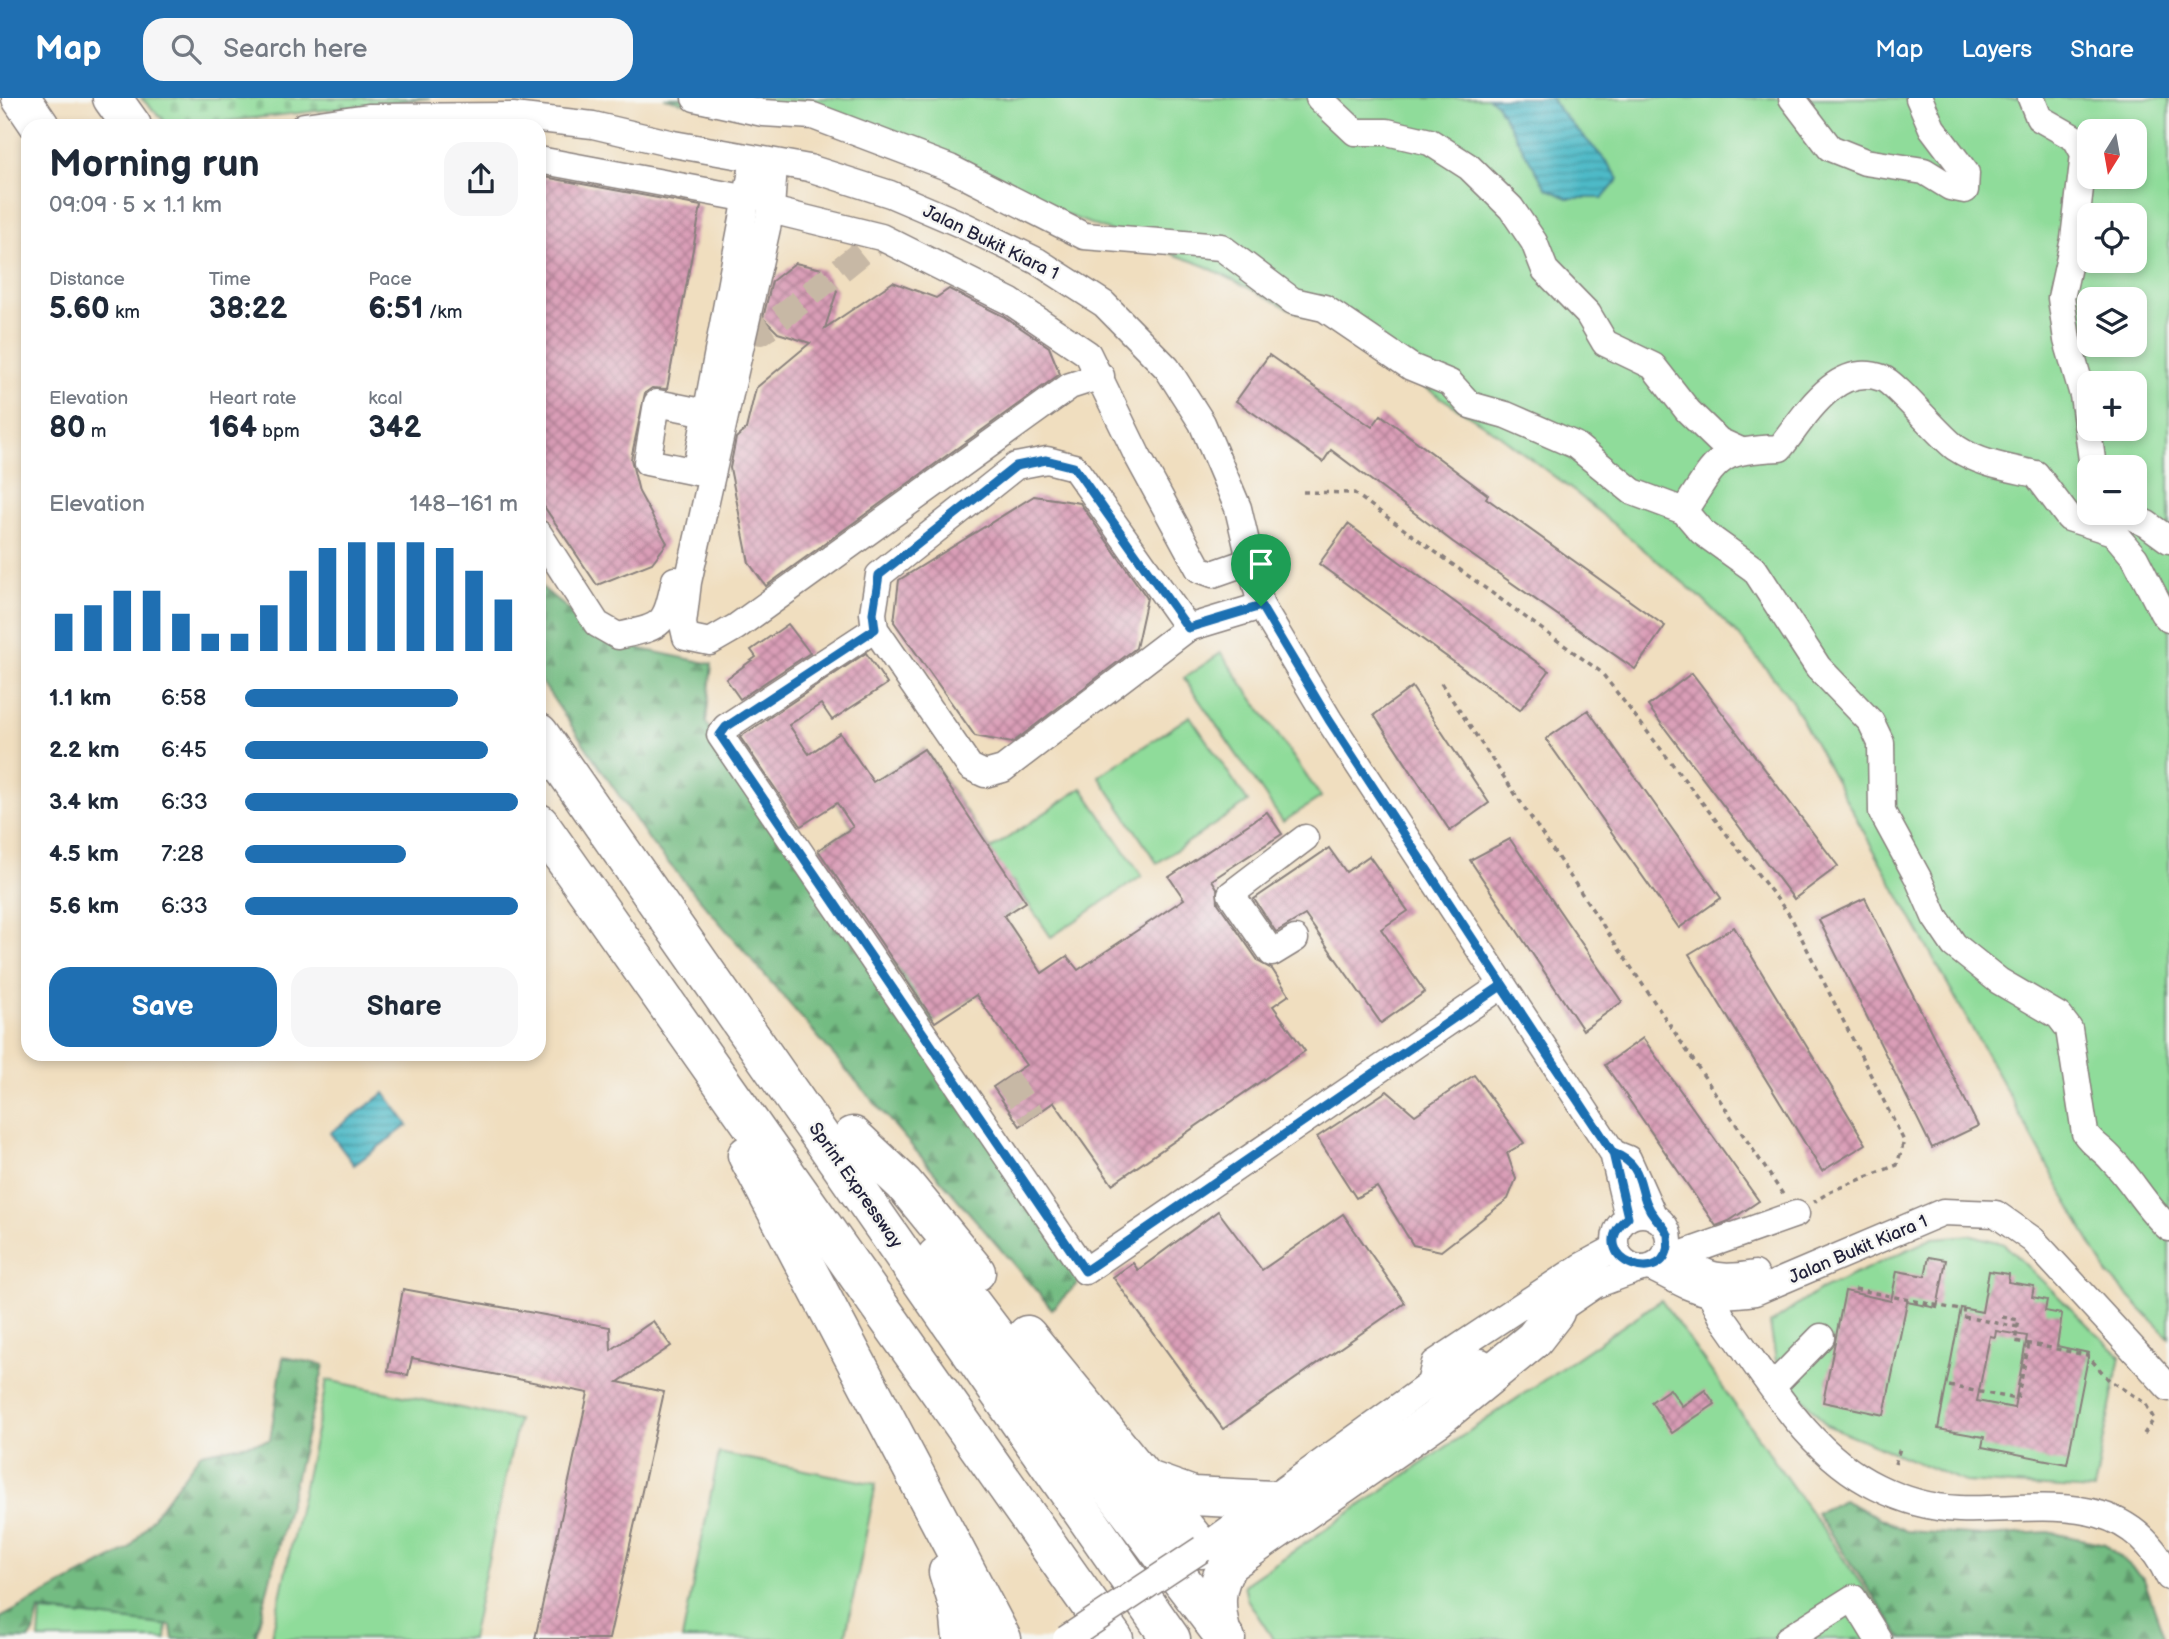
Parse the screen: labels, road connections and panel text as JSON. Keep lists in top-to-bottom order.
{
  "streets": {
    "highway": ["Sprint Expressway"],
    "street": ["Jalan Bukit Kiara 1"]
  },
  "north": "bottom",
  "page": {
    "header": "Map",
    "search": "Search here",
    "nav": ["Map", "Layers", "Share"],
    "map_buttons": ["+", "−"],
    "heading": ["Morning run", "09:09 · 5 × 1.1 km"],
    "stats": [
      ["Distance", "5.60 km"],
      ["Time", "38:22"],
      ["Pace", "6:51 /km"],
      ["Elevation", "80 m"],
      ["Heart rate", "164 bpm"],
      ["kcal", "342"]
    ],
    "chart": ["Elevation", "148–161 m"],
    "list": [
      {
        "name": "1.1 km",
        "note": "6:58"
      },
      {
        "name": "2.2 km",
        "note": "6:45"
      },
      {
        "name": "3.4 km",
        "note": "6:33"
      },
      {
        "name": "4.5 km",
        "note": "7:28"
      },
      {
        "name": "5.6 km",
        "note": "6:33"
      }
    ],
    "buttons": ["Save", "Share"]
  }
}
